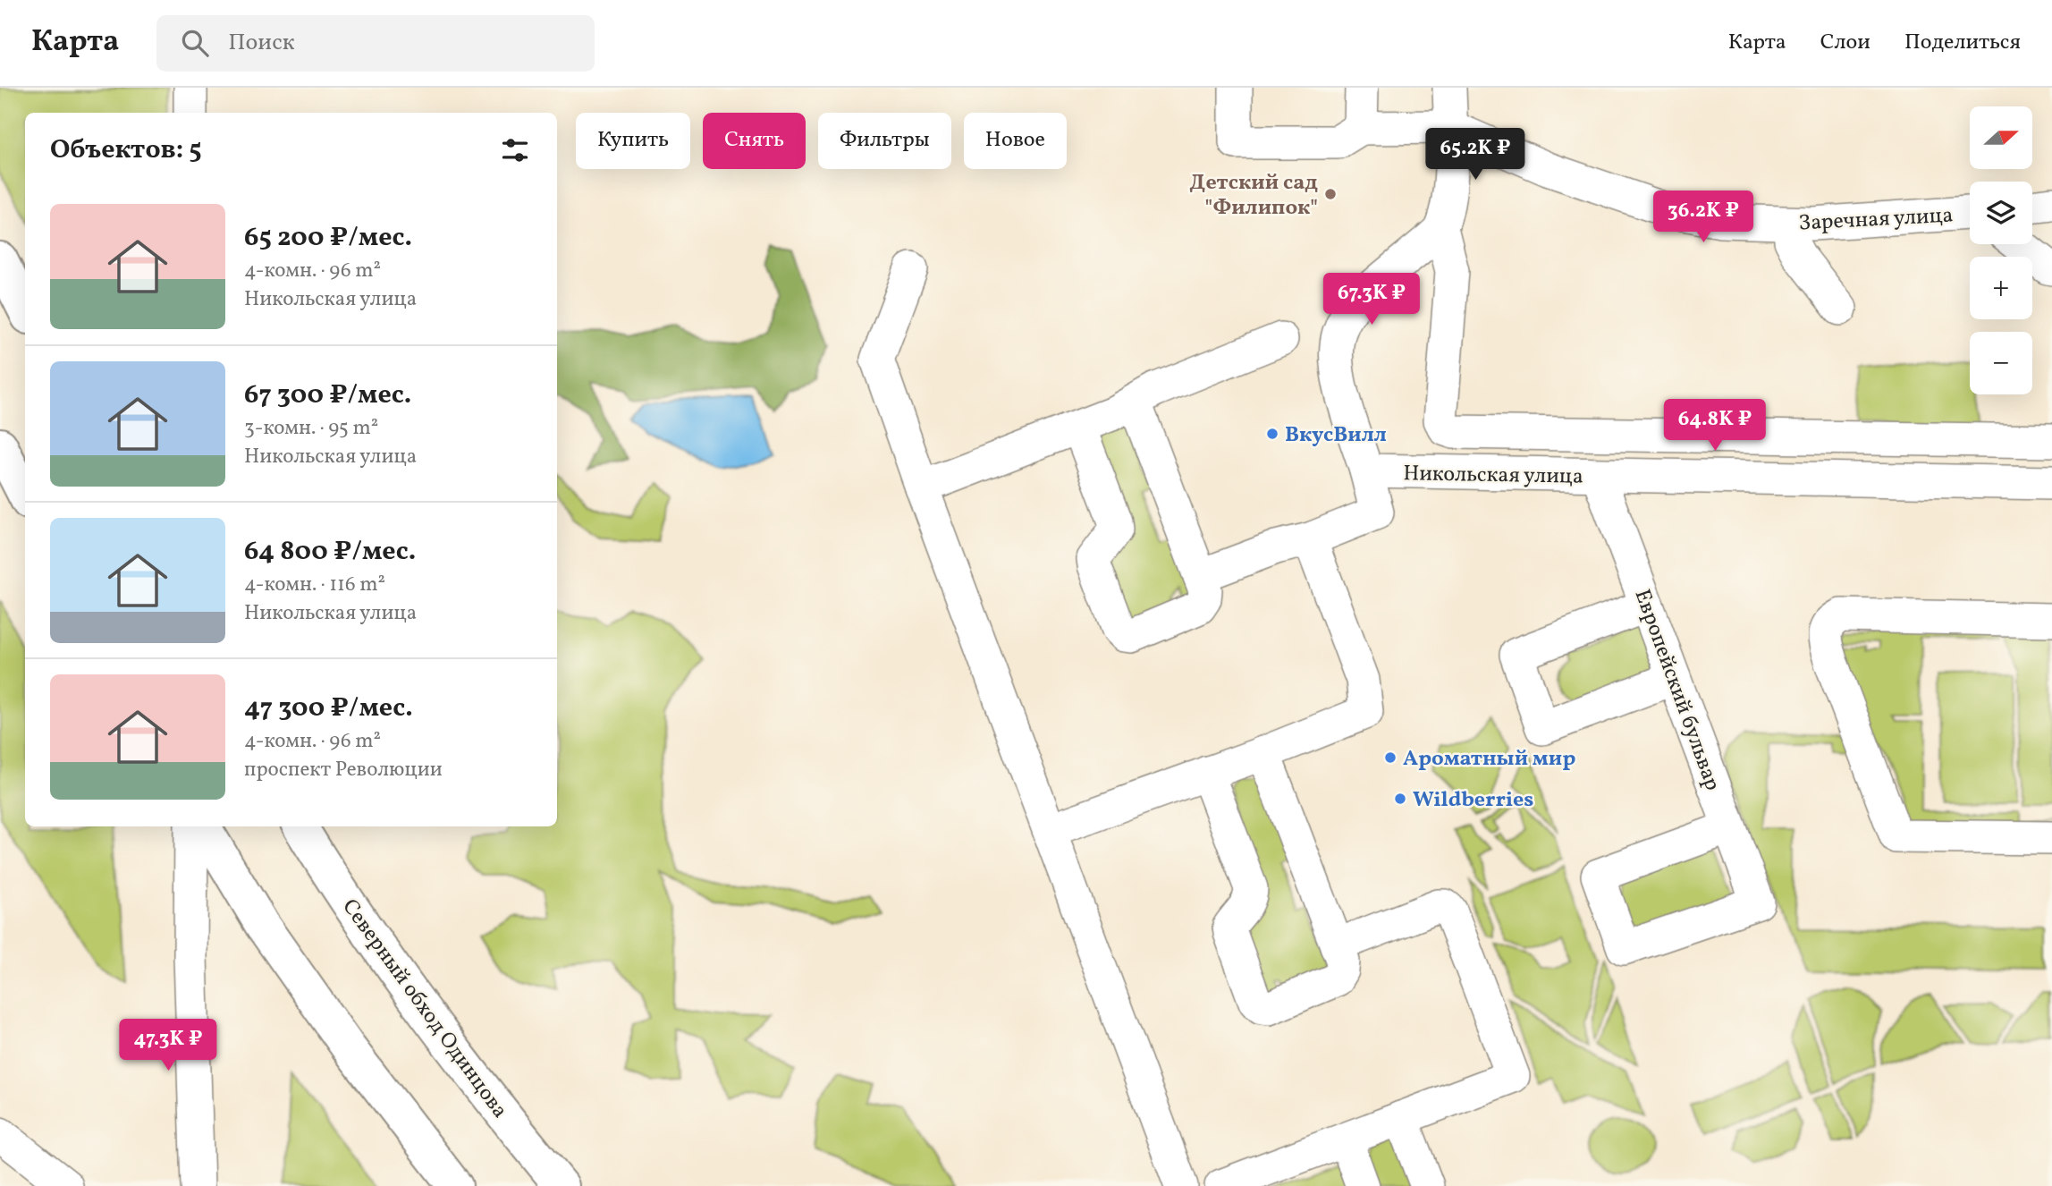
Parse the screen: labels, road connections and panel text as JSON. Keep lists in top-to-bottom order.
{
  "streets": {
    "highway": ["Северный обход Одинцова"],
    "street": ["Заречная улица", "Никольская улица", "Европейский бульвар"]
  },
  "crossings": [
    ["Никольская улица", "Европейский бульвар"]
  ],
  "places": [
    "Детский сад \"Филипок\"",
    "ВкусВилл",
    "Ароматный мир",
    "Wildberries"
  ],
  "north": "right",
  "page": {
    "header": "Карта",
    "search": "Поиск",
    "nav": ["Карта", "Слои", "Поделиться"],
    "map_buttons": ["+", "−"],
    "chip": [
      "Купить",
      "Снять",
      "Фильтры",
      "Новое"
    ],
    "heading": "Объектов: 5",
    "price": [
      "65.2K ₽",
      "36.2K ₽",
      "67.3K ₽",
      "64.8K ₽",
      "47.3K ₽"
    ],
    "list": [
      {
        "name": "65 200 ₽/мес.",
        "note": "4-комн. · 96 m² · Никольская улица"
      },
      {
        "name": "67 300 ₽/мес.",
        "note": "3-комн. · 95 m² · Никольская улица"
      },
      {
        "name": "64 800 ₽/мес.",
        "note": "4-комн. · 116 m² · Никольская улица"
      },
      {
        "name": "47 300 ₽/мес.",
        "note": "4-комн. · 96 m² · проспект Революции"
      }
    ]
  }
}
